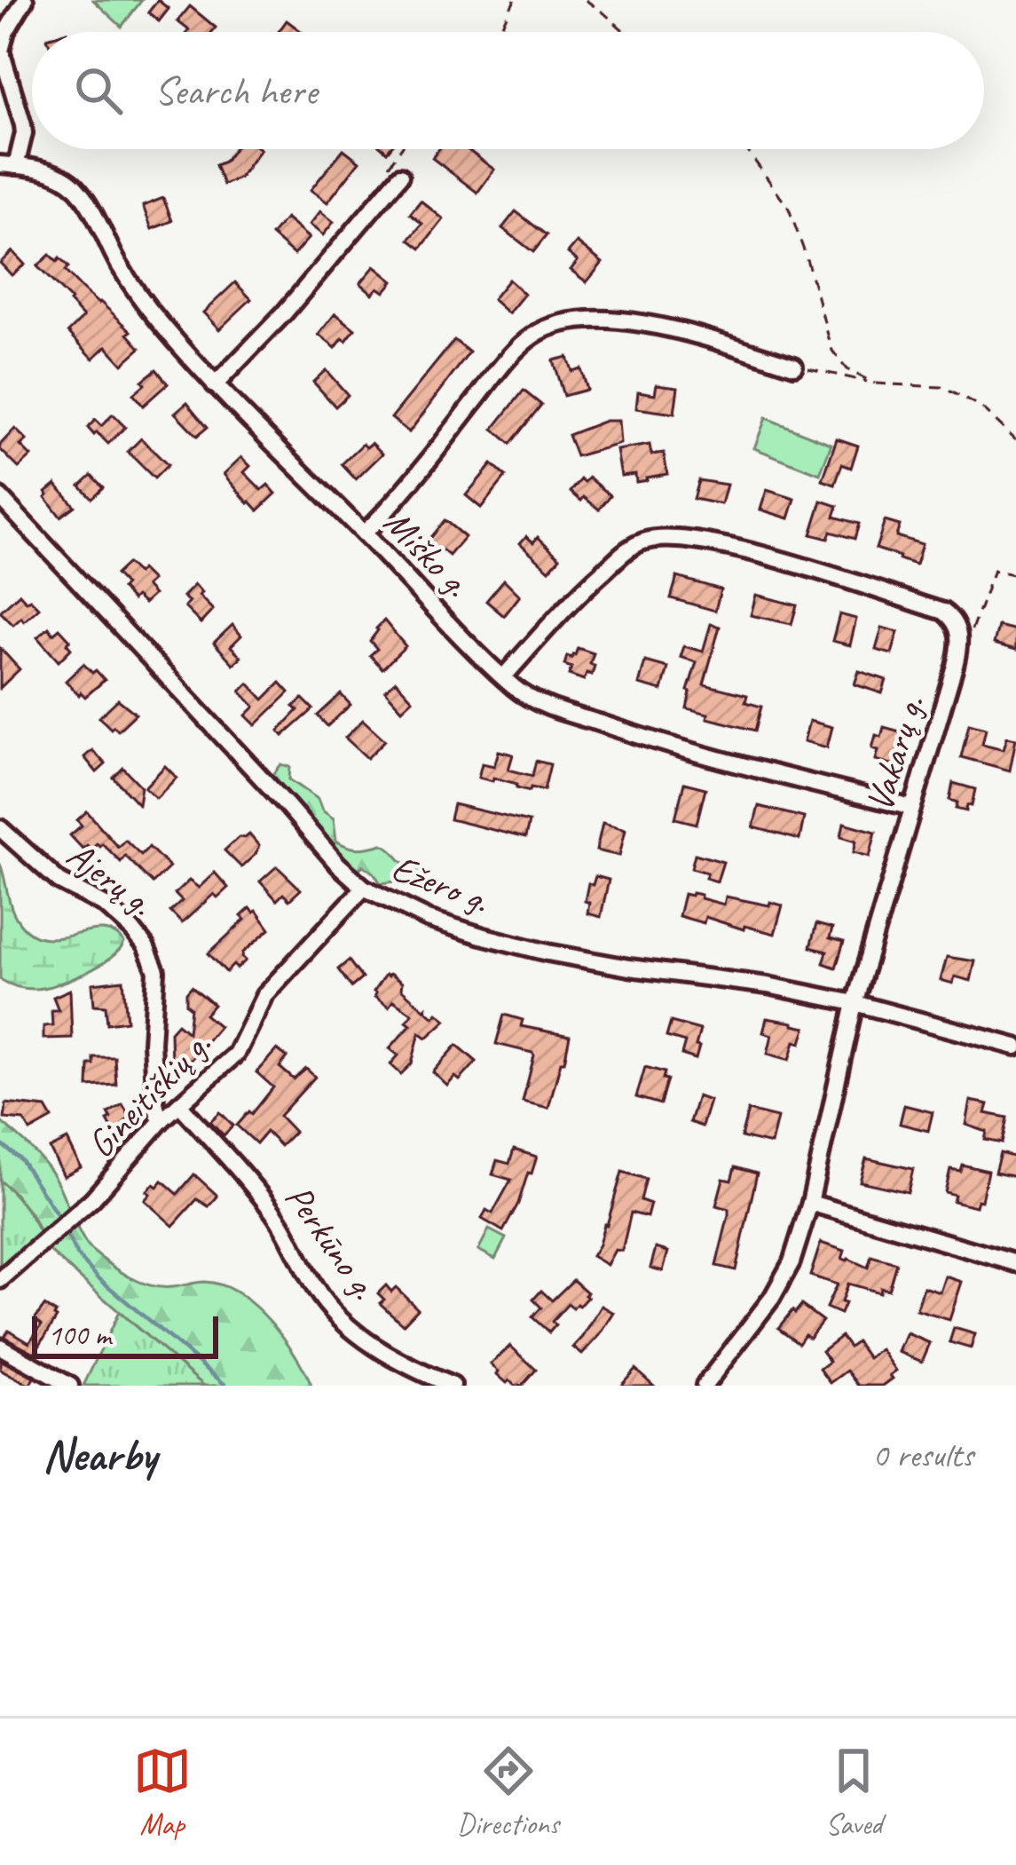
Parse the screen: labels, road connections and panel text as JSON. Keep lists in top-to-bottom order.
{
  "streets": {
    "street": [
      "Miško g.",
      "Vakarų g.",
      "Ajerų g.",
      "Ežero g.",
      "Gineitiškių g.",
      "Perkūno g."
    ]
  },
  "crossings": [
    ["Miško g.", "Vakarų g."],
    ["Vakarų g.", "Ežero g."],
    ["Ajerų g.", "Gineitiškių g."],
    ["Ežero g.", "Gineitiškių g."],
    ["Gineitiškių g.", "Perkūno g."]
  ],
  "scale_bar": "100 m",
  "page": {
    "search": "Search here",
    "scale": "100 m",
    "heading": ["Nearby", "0 results"],
    "nav": ["Map", "Directions", "Saved"]
  }
}
